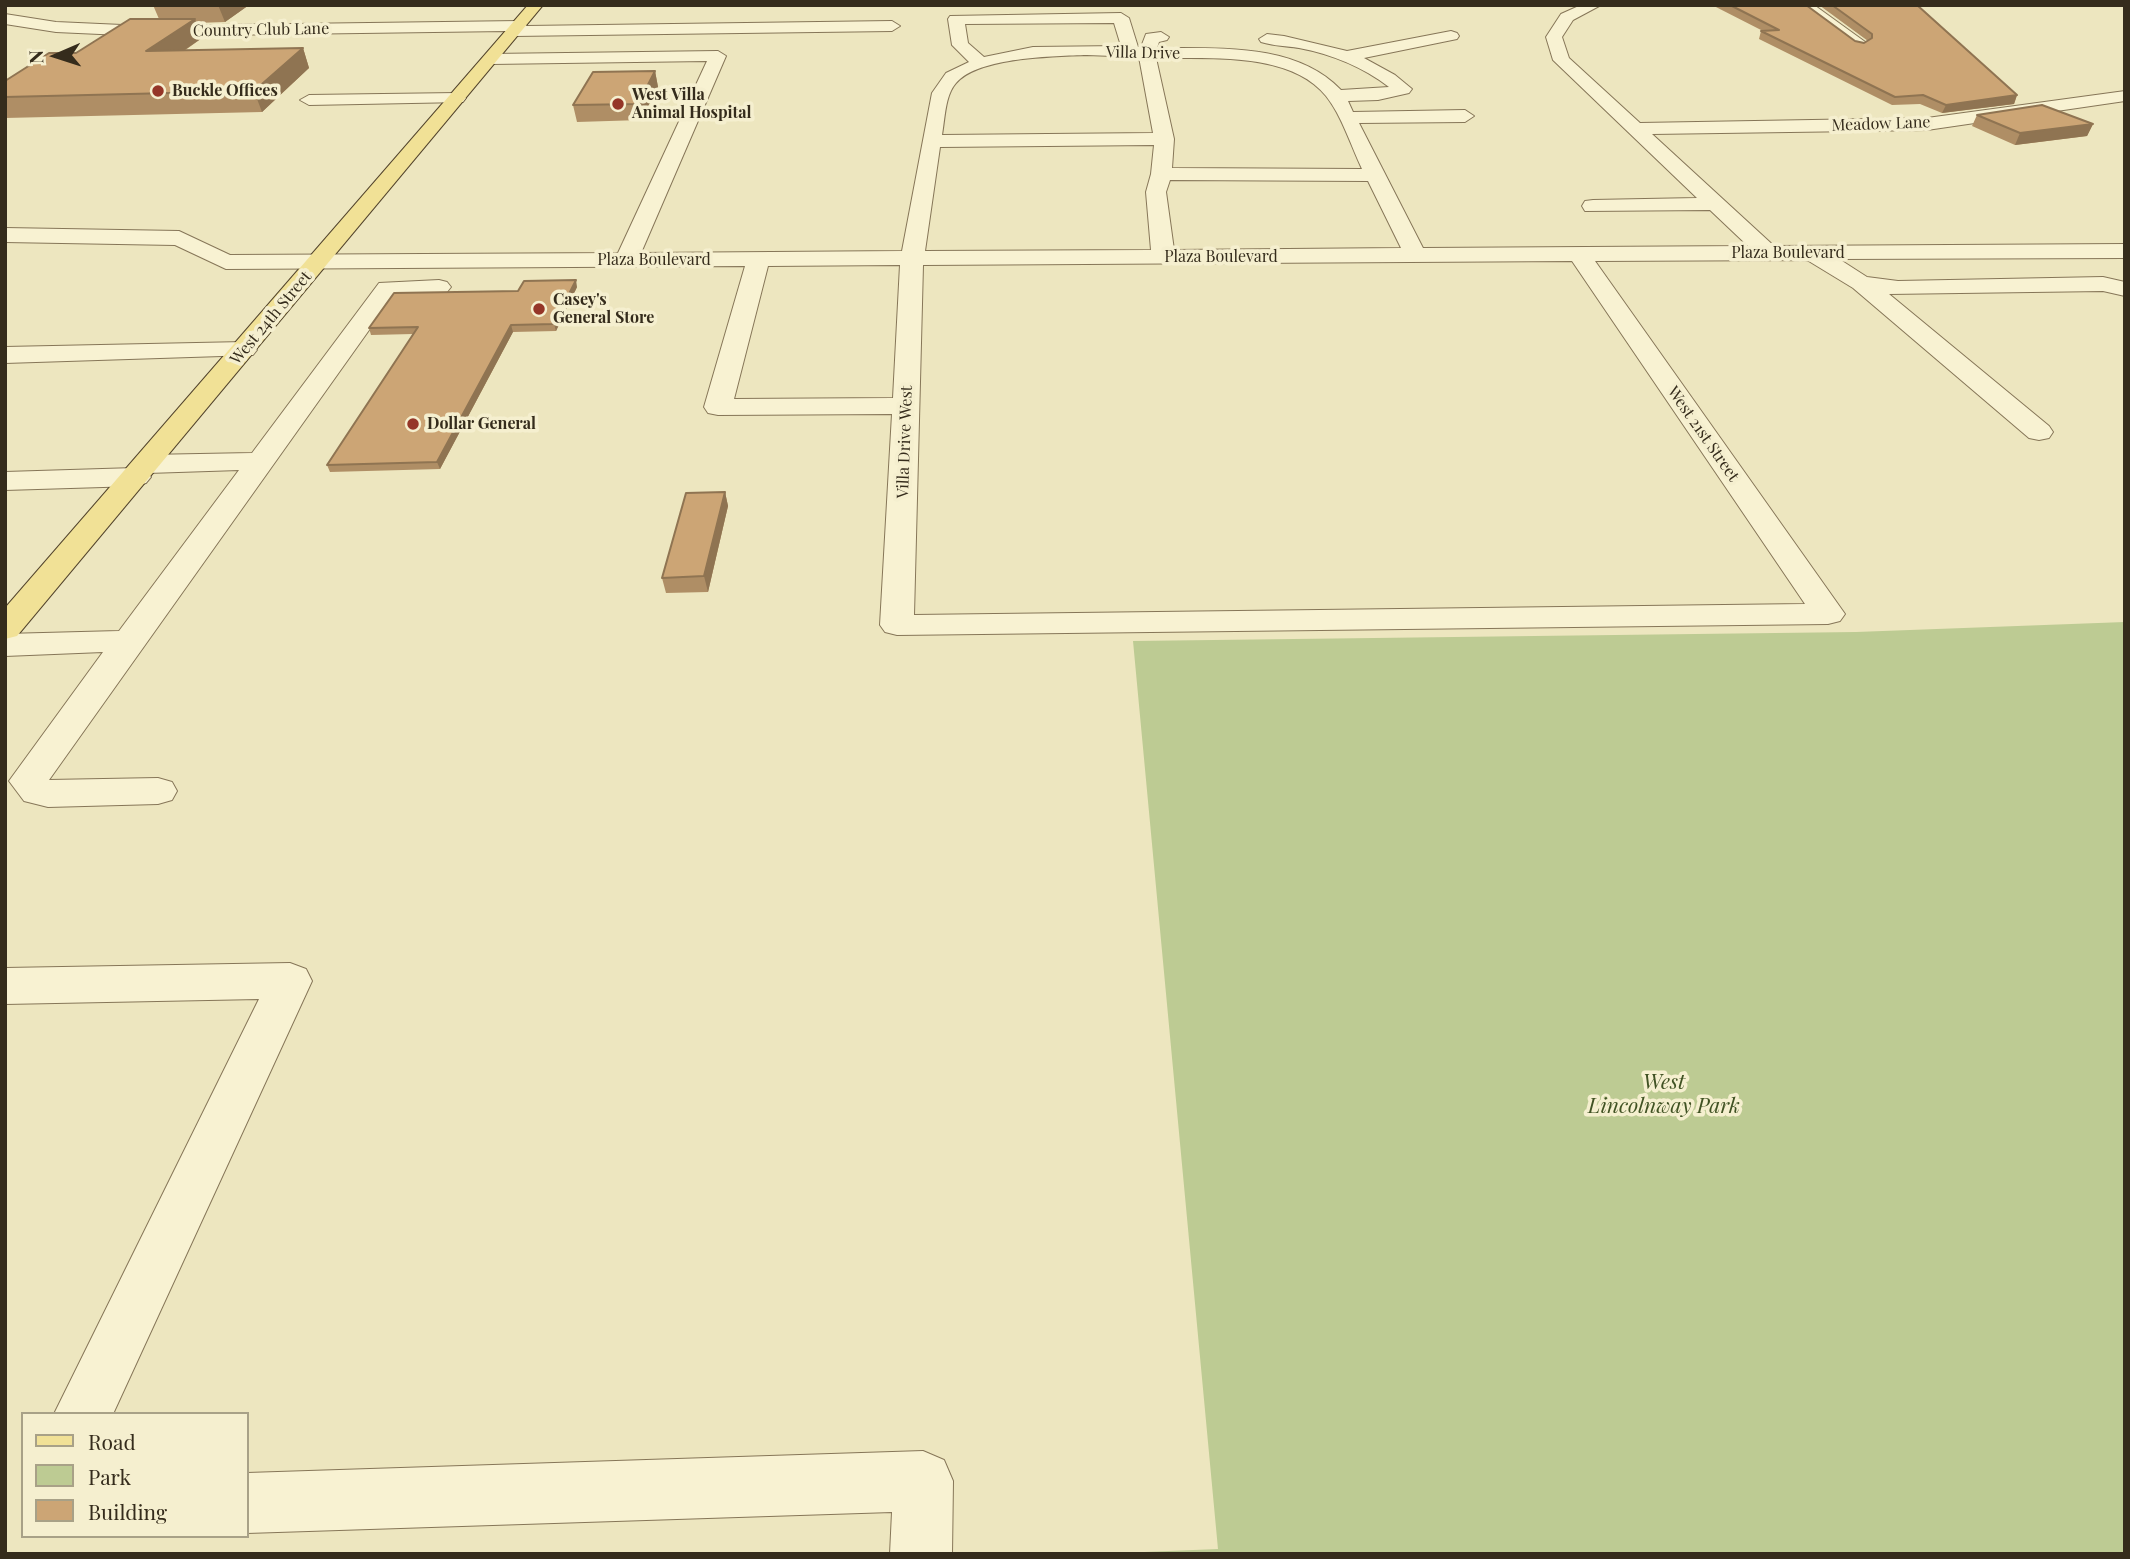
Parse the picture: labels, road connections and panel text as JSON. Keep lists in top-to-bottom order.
{
  "streets": {
    "main road": ["West 24th Street"],
    "street": [
      "Country Club Lane",
      "Villa Drive",
      "Meadow Lane",
      "Plaza Boulevard",
      "West 21st Street",
      "Villa Drive West"
    ]
  },
  "crossings": [
    ["Country Club Lane", "West 24th Street"],
    ["Villa Drive", "Plaza Boulevard"],
    ["Villa Drive", "Villa Drive West"],
    ["Plaza Boulevard", "West 24th Street"],
    ["Plaza Boulevard", "West 21st Street"],
    ["Plaza Boulevard", "Villa Drive West"],
    ["West 21st Street", "Villa Drive West"]
  ],
  "parks": ["West Lincolnway Park"],
  "places": [
    "Buckle Offices",
    "West Villa Animal Hospital",
    "Casey's General Store",
    "Dollar General"
  ],
  "legend": ["Road", "Park", "Building"],
  "north": "left"
}
